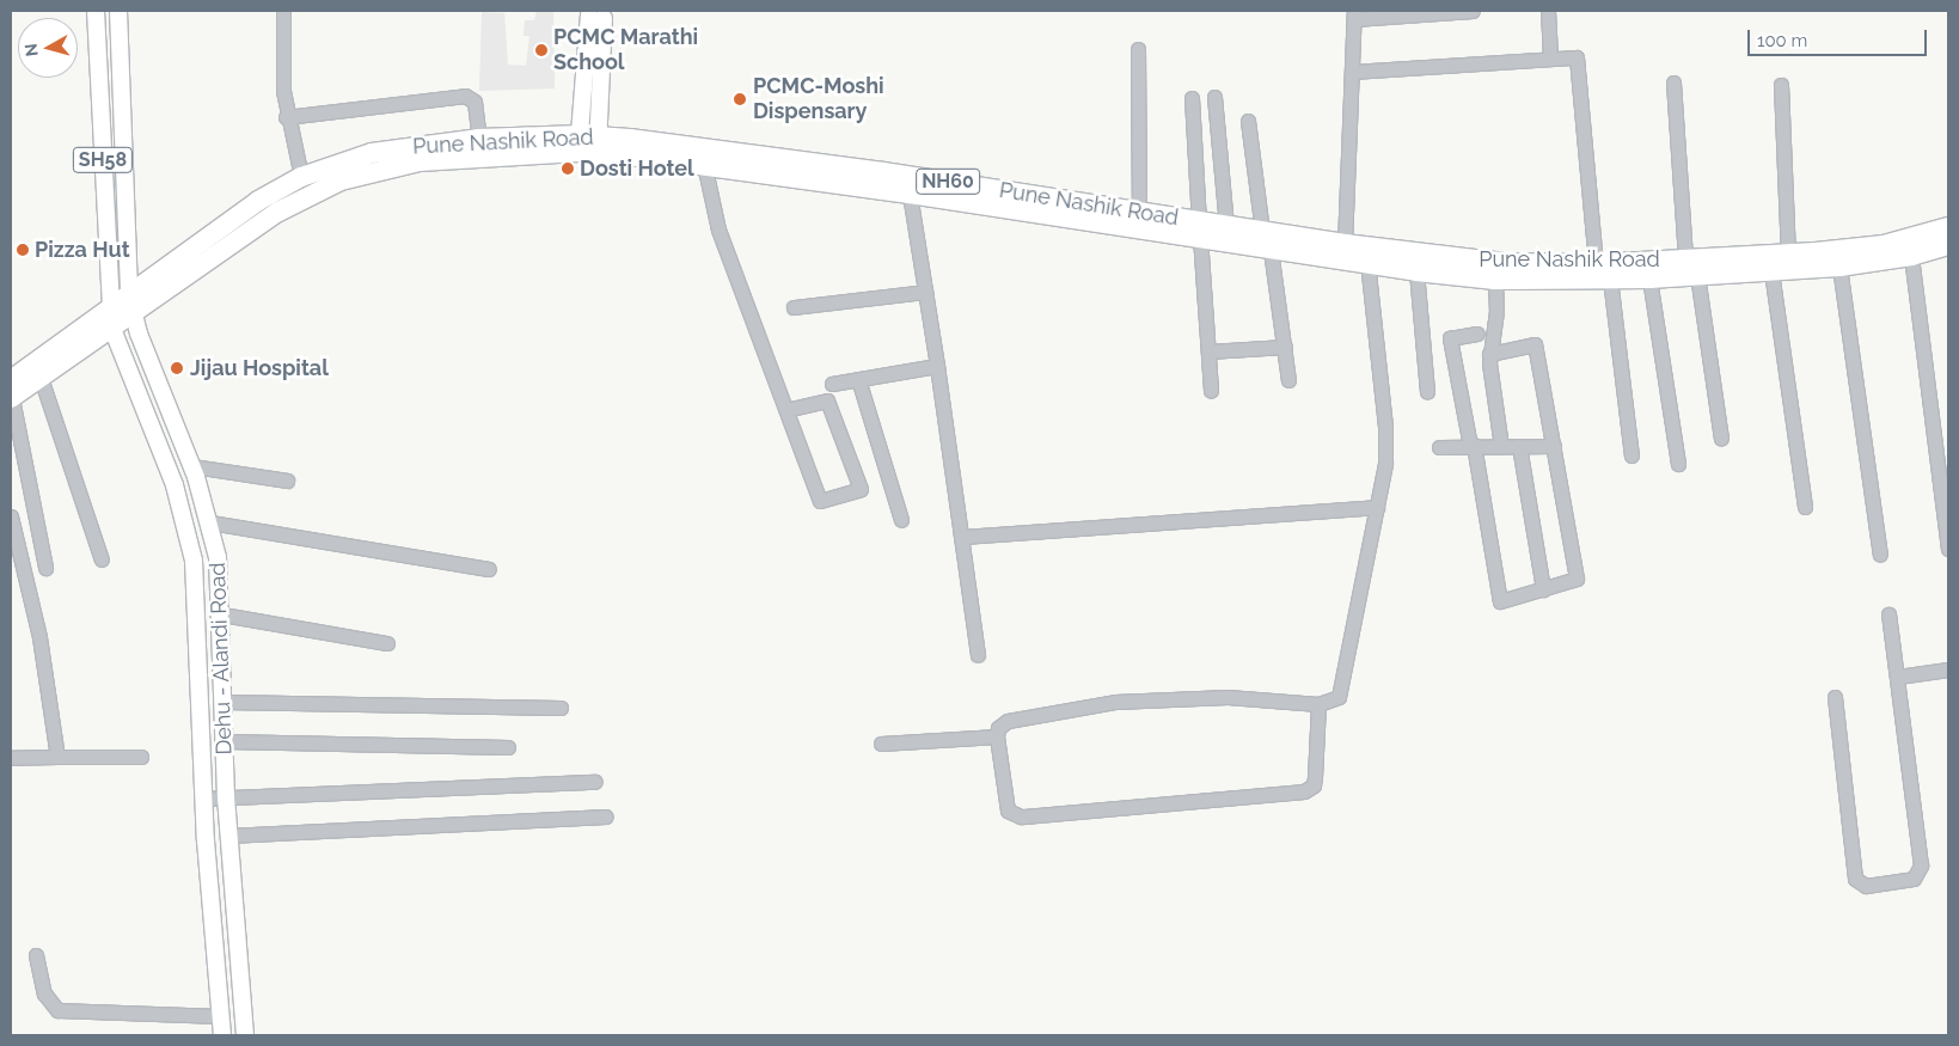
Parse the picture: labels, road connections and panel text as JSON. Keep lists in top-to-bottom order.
{
  "streets": {
    "highway": ["Pune Nashik Road", "NH60"],
    "main road": ["SH58", "Dehu - Alandi Road"]
  },
  "crossings": [
    ["Pune Nashik Road", "SH58"],
    ["Pune Nashik Road", "Dehu - Alandi Road"],
    ["SH58", "Dehu - Alandi Road"]
  ],
  "places": [
    "PCMC Marathi School",
    "PCMC-Moshi Dispensary",
    "Dosti Hotel",
    "Pizza Hut",
    "Jijau Hospital"
  ],
  "scale_bar": "100 m",
  "north": "left"
}
